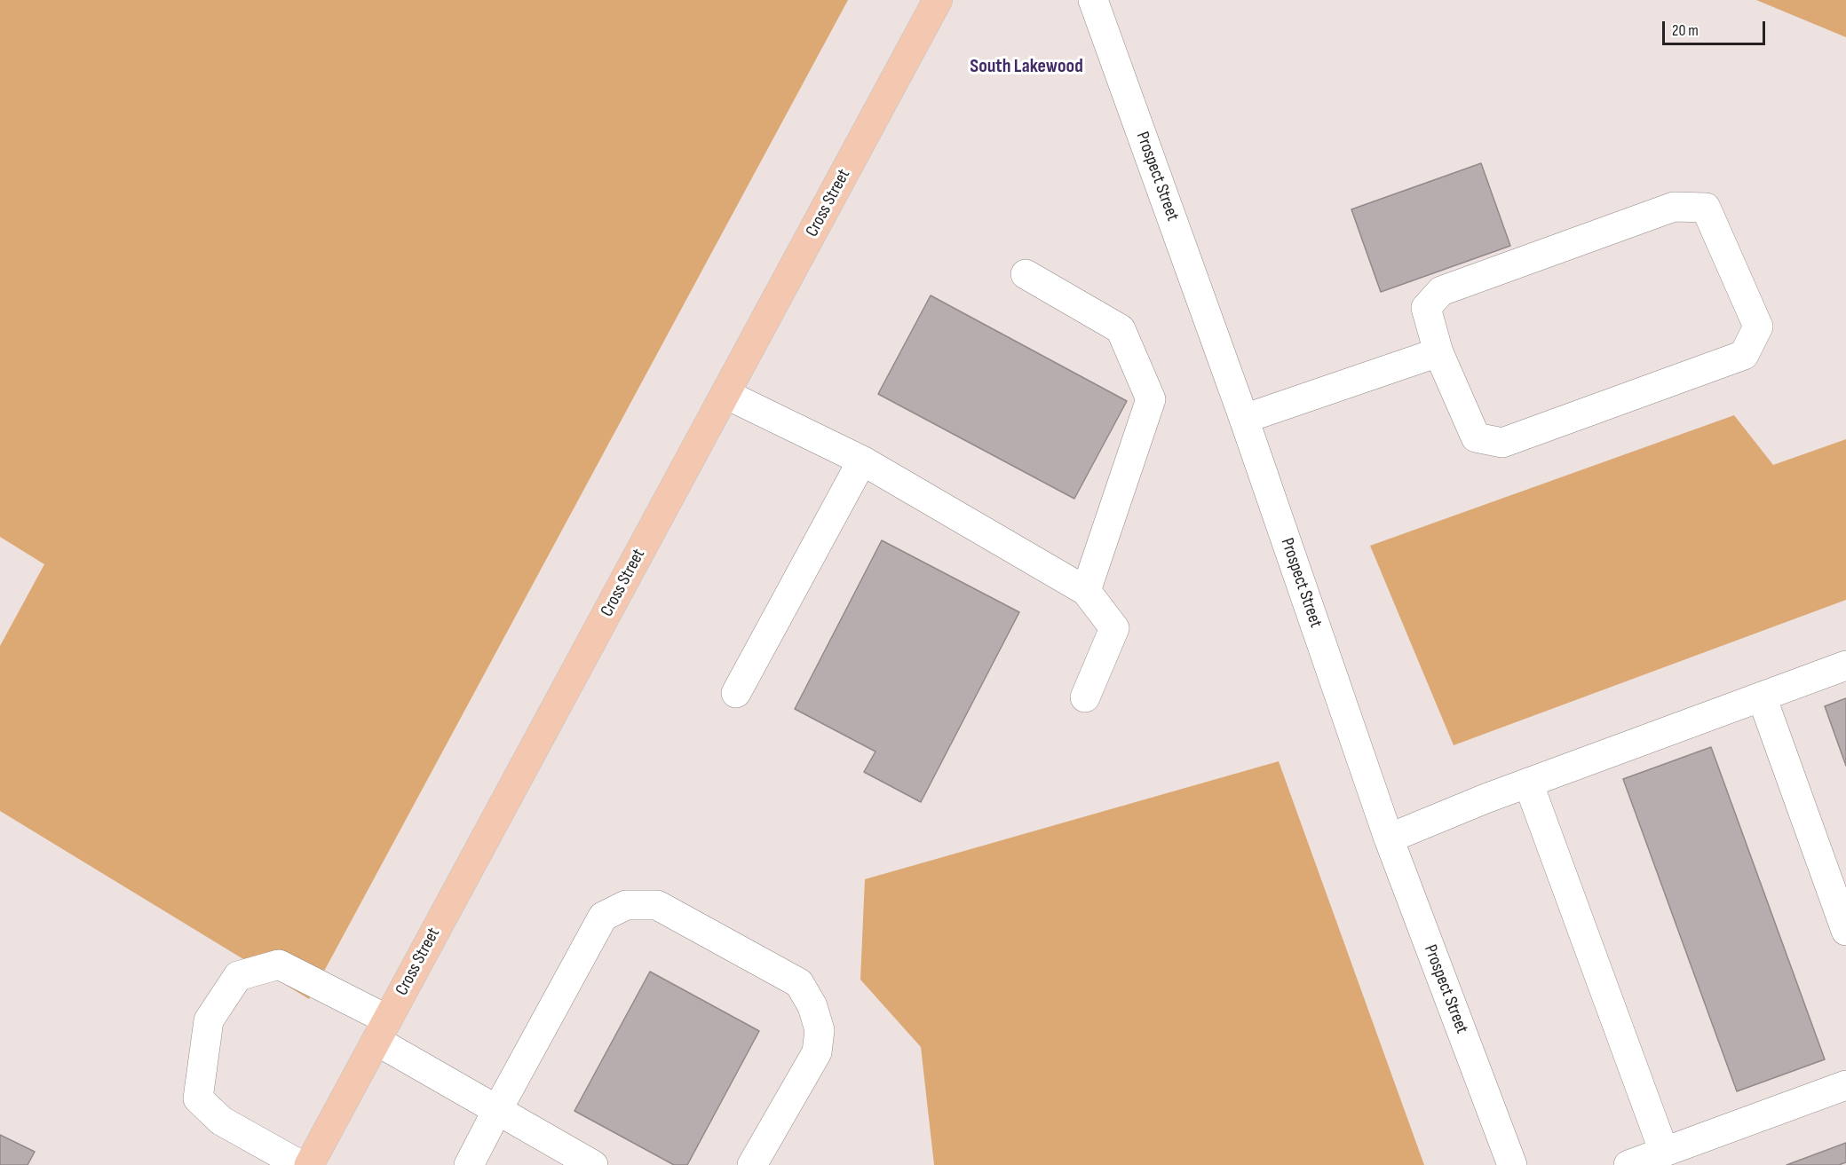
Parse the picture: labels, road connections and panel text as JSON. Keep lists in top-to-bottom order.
{
  "streets": {
    "main road": ["Cross Street"],
    "street": ["Prospect Street"]
  },
  "districts": ["South Lakewood"],
  "scale_bar": "20 m"
}
